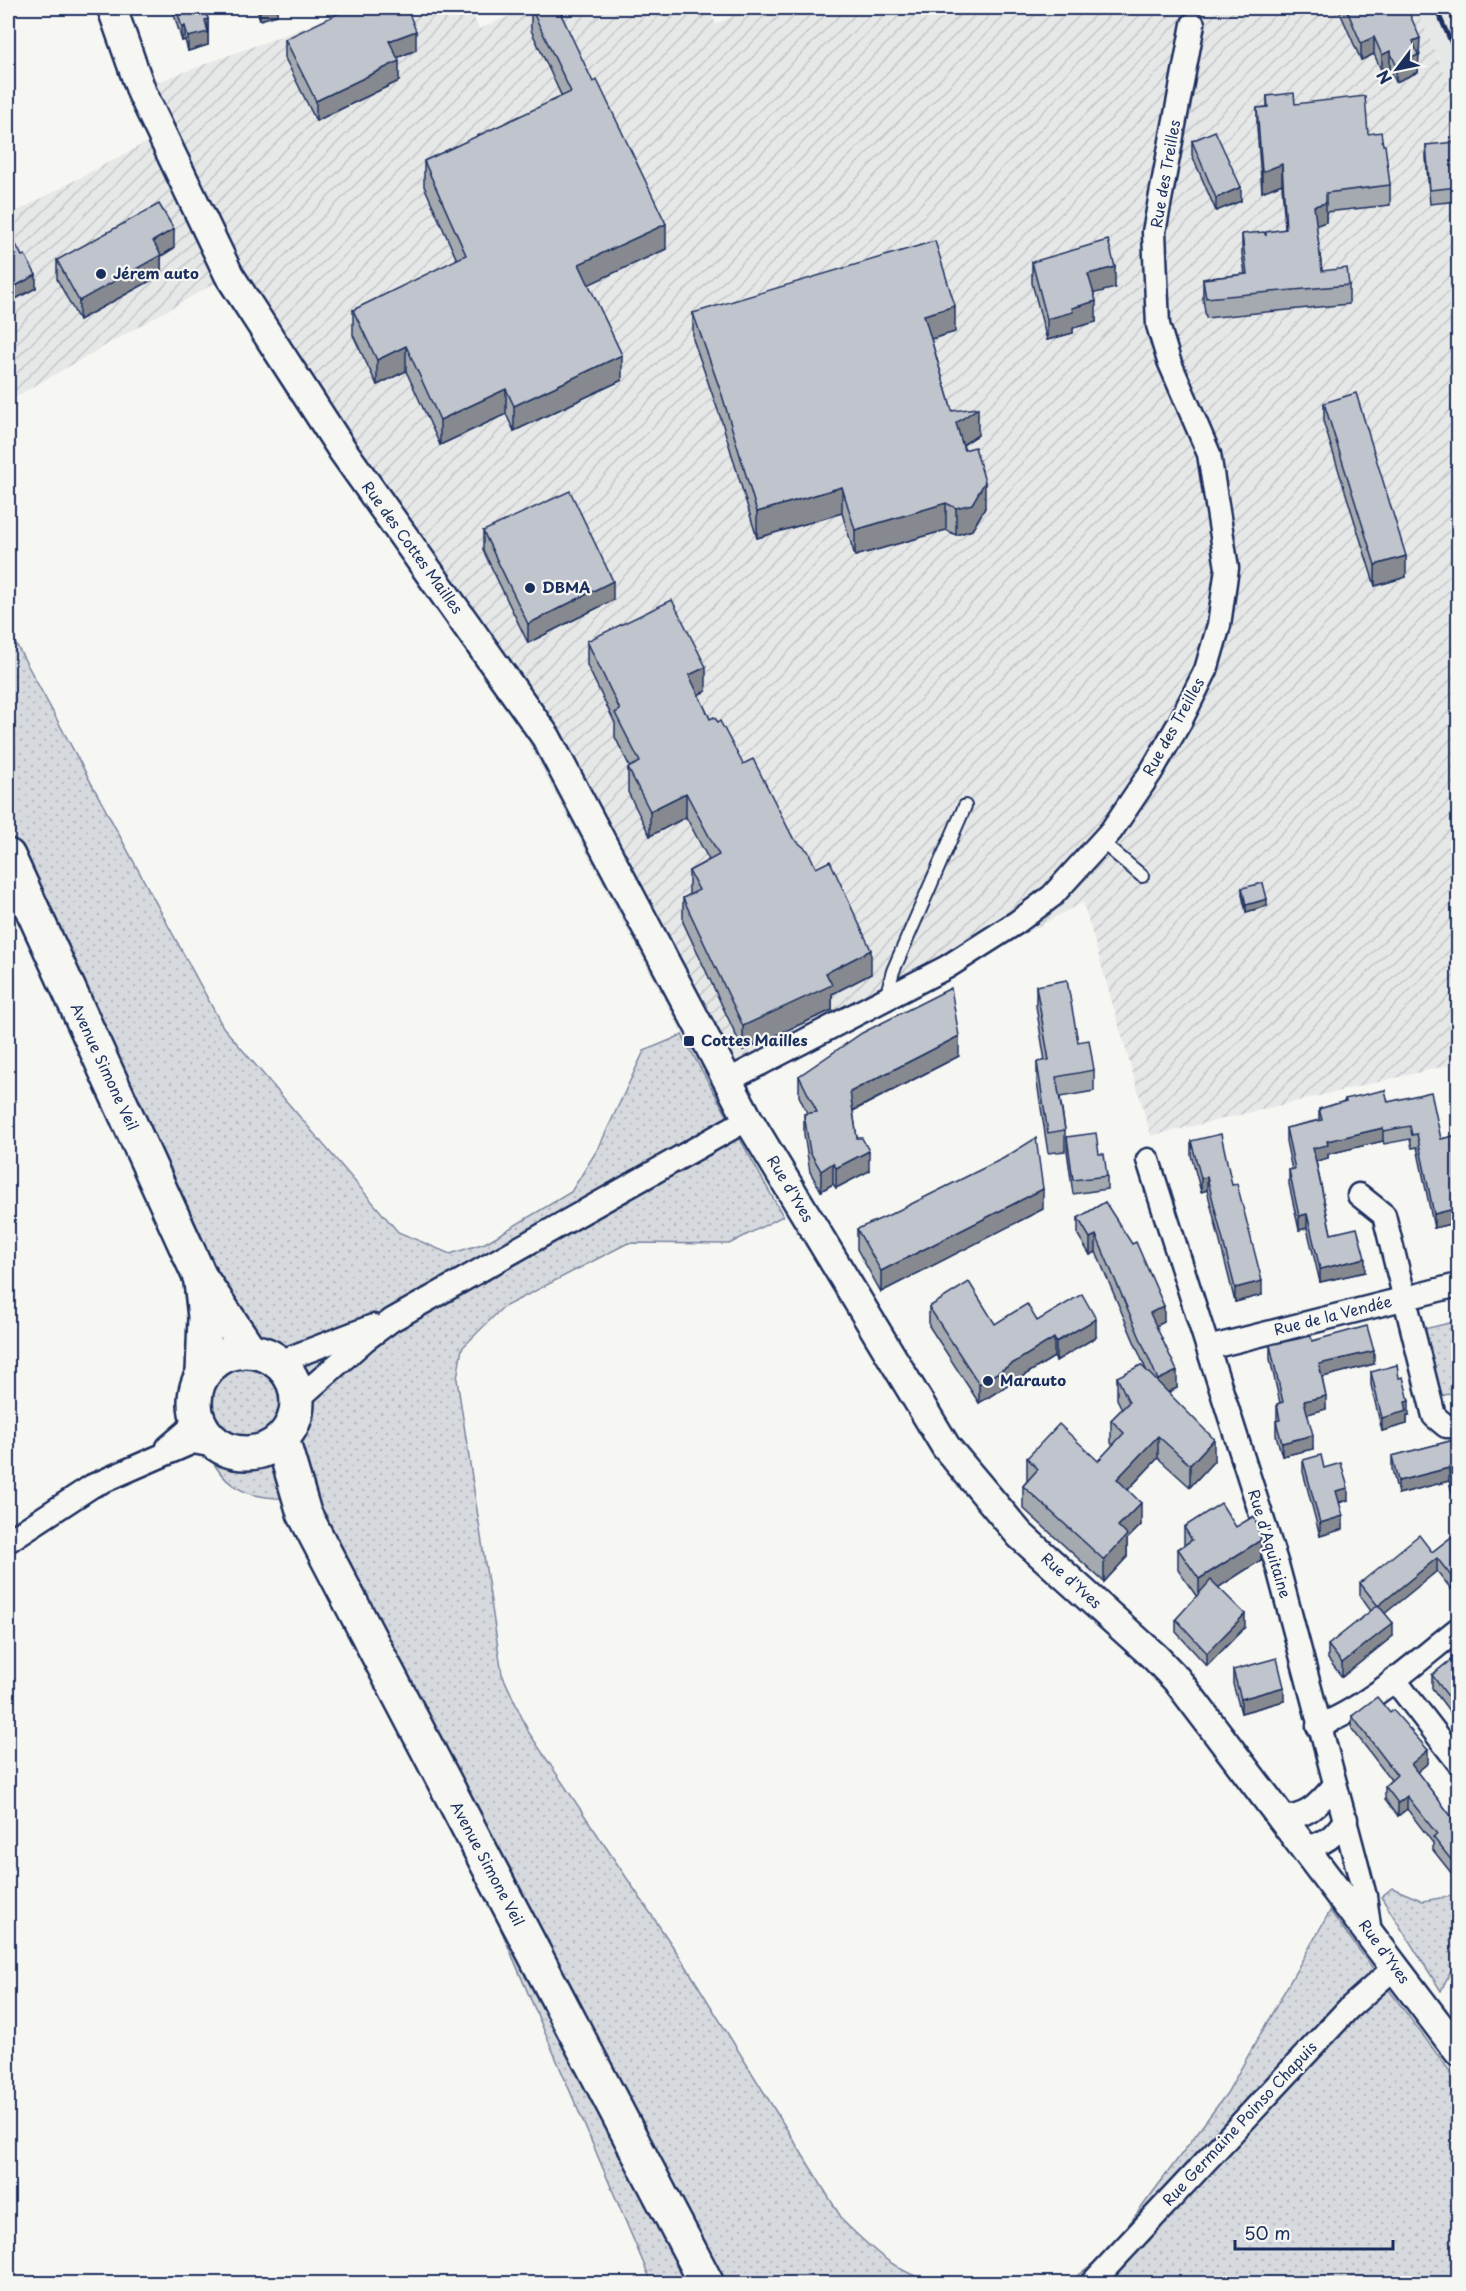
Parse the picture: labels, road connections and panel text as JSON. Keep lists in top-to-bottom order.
{
  "streets": {
    "main road": ["Avenue Simone Veil"],
    "street": [
      "Rue des Treilles",
      "Rue des Cottes Mailles",
      "Rue d'Yves",
      "Rue de la Vendée",
      "Rue d'Aquitaine",
      "Rue Germaine Poinso Chapuis"
    ]
  },
  "crossings": [
    ["Rue des Treilles", "Rue des Cottes Mailles"],
    ["Rue des Treilles", "Rue d'Yves"],
    ["Rue des Cottes Mailles", "Rue d'Yves"],
    ["Rue d'Yves", "Rue d'Aquitaine"],
    ["Rue d'Yves", "Rue Germaine Poinso Chapuis"],
    ["Rue de la Vendée", "Rue d'Aquitaine"]
  ],
  "places": {
    "other": ["Jérem auto", "DBMA", "Marauto"],
    "transit": ["Cottes Mailles"]
  },
  "scale_bar": "50 m",
  "north": "bottom left"
}
